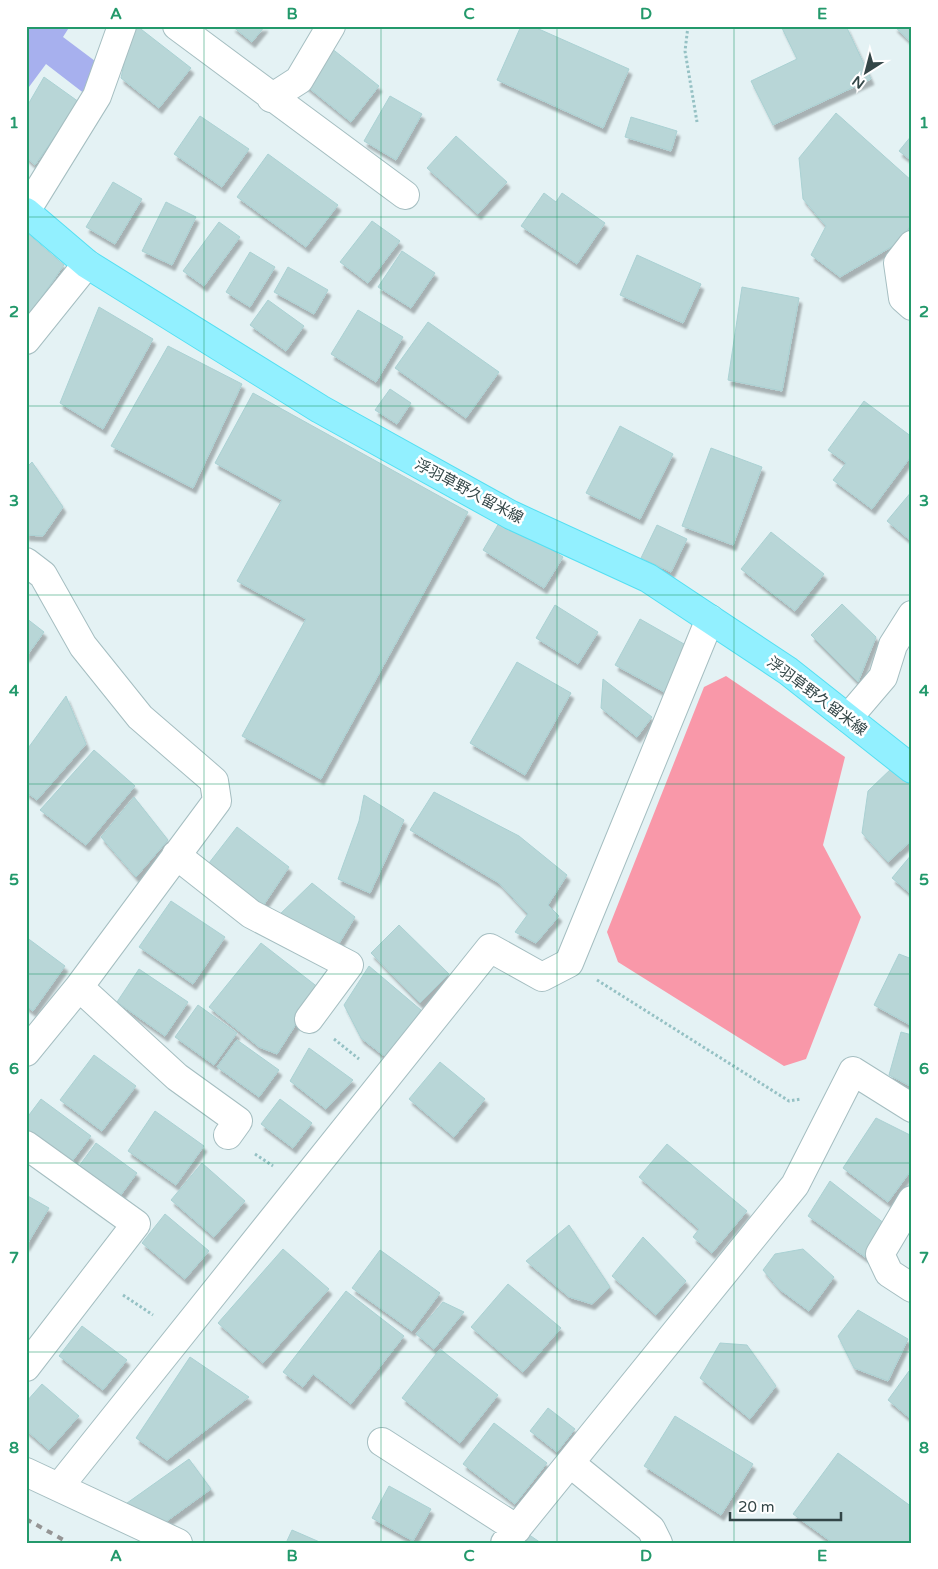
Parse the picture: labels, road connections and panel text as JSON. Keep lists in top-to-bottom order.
{
  "streets": {
    "main road": ["浮羽草野久留米線"]
  },
  "scale_bar": "20 m",
  "north": "bottom left",
  "grid": {
    "columns": [
      "A",
      "B",
      "C",
      "D",
      "E"
    ],
    "rows": [
      "1",
      "2",
      "3",
      "4",
      "5",
      "6",
      "7",
      "8"
    ]
  }
}
